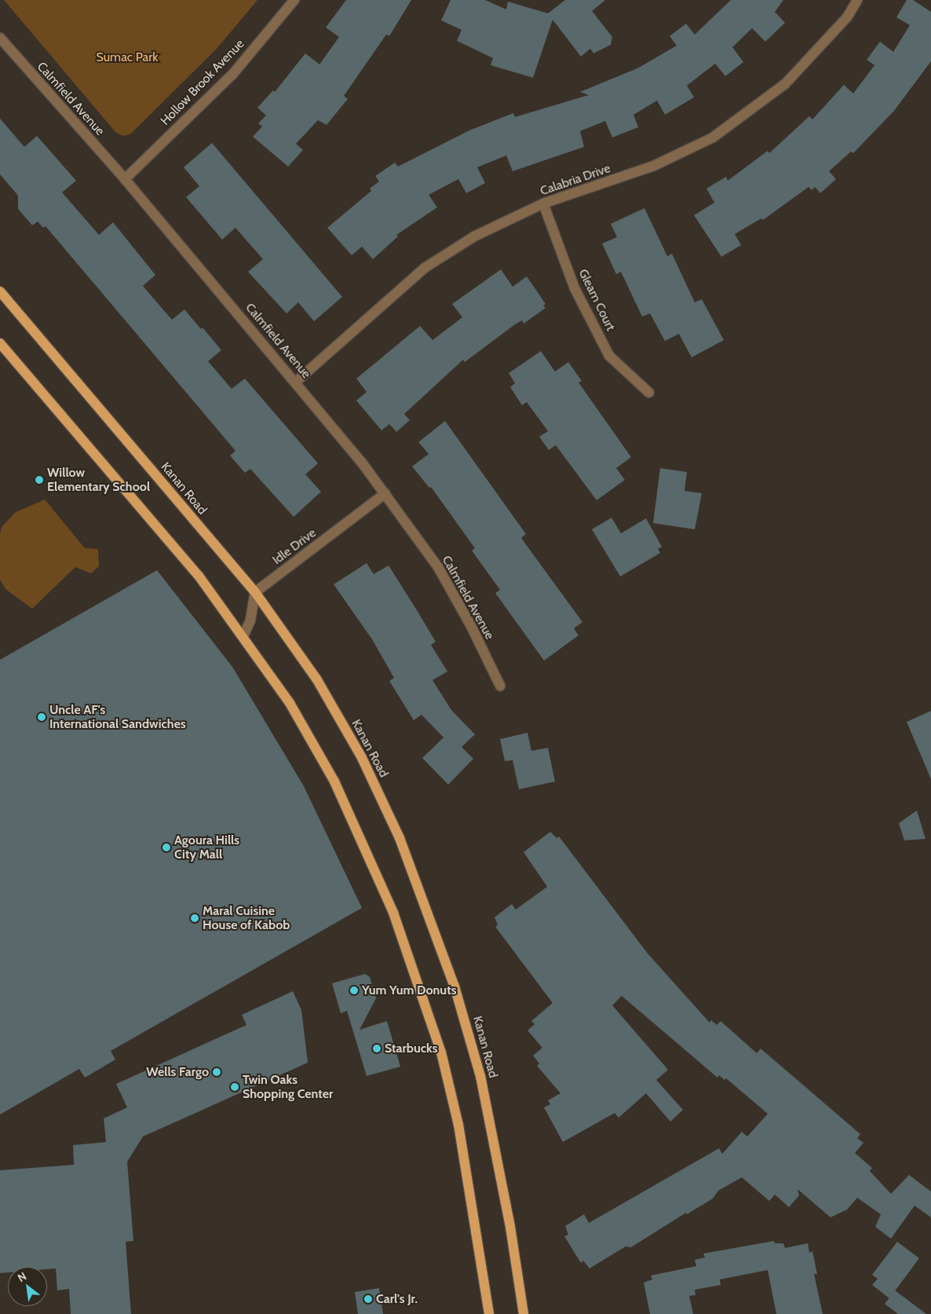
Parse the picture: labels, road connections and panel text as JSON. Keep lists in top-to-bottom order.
{
  "streets": {
    "main road": ["Kanan Road"],
    "street": [
      "Hollow Brook Avenue",
      "Calmfield Avenue",
      "Calabria Drive",
      "Gleam Court",
      "Idle Drive"
    ]
  },
  "crossings": [
    ["Hollow Brook Avenue", "Calmfield Avenue"],
    ["Calmfield Avenue", "Calabria Drive"],
    ["Calmfield Avenue", "Idle Drive"],
    ["Calabria Drive", "Gleam Court"],
    ["Kanan Road", "Idle Drive"]
  ],
  "parks": ["Sumac Park"],
  "places": [
    "Willow Elementary School",
    "Uncle AF's International Sandwiches",
    "Agoura Hills City Mall",
    "Maral Cuisine House of Kabob",
    "Yum Yum Donuts",
    "Starbucks",
    "Wells Fargo",
    "Twin Oaks Shopping Center",
    "Carl's Jr."
  ],
  "north": "top left"
}
